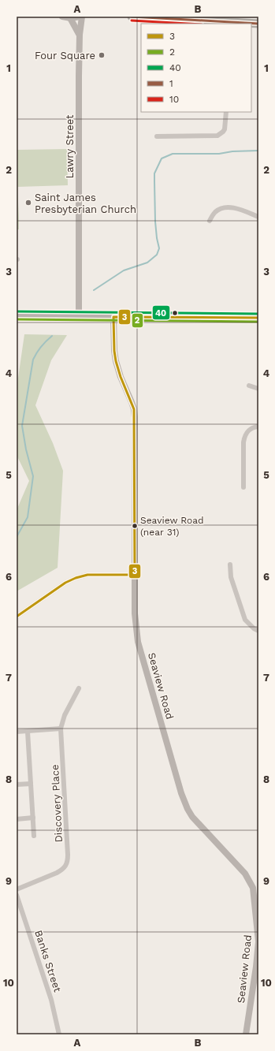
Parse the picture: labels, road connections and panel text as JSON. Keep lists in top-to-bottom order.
{
  "streets": {
    "street": [
      "Lawry Street",
      "Seaview Road",
      "Discovery Place",
      "Banks Street"
    ]
  },
  "places": ["Four Square", "Saint James Presbyterian Church", "Seaview Road (near 31)"],
  "lines": [
    "transit line 1",
    "transit line 10",
    "transit line 40",
    "transit line 3",
    "transit line 2"
  ],
  "legend": [
    "3",
    "2",
    "40",
    "1",
    "10"
  ],
  "grid": {
    "columns": ["A", "B"],
    "rows": [
      "1",
      "2",
      "3",
      "4",
      "5",
      "6",
      "7",
      "8",
      "9",
      "10"
    ]
  }
}
